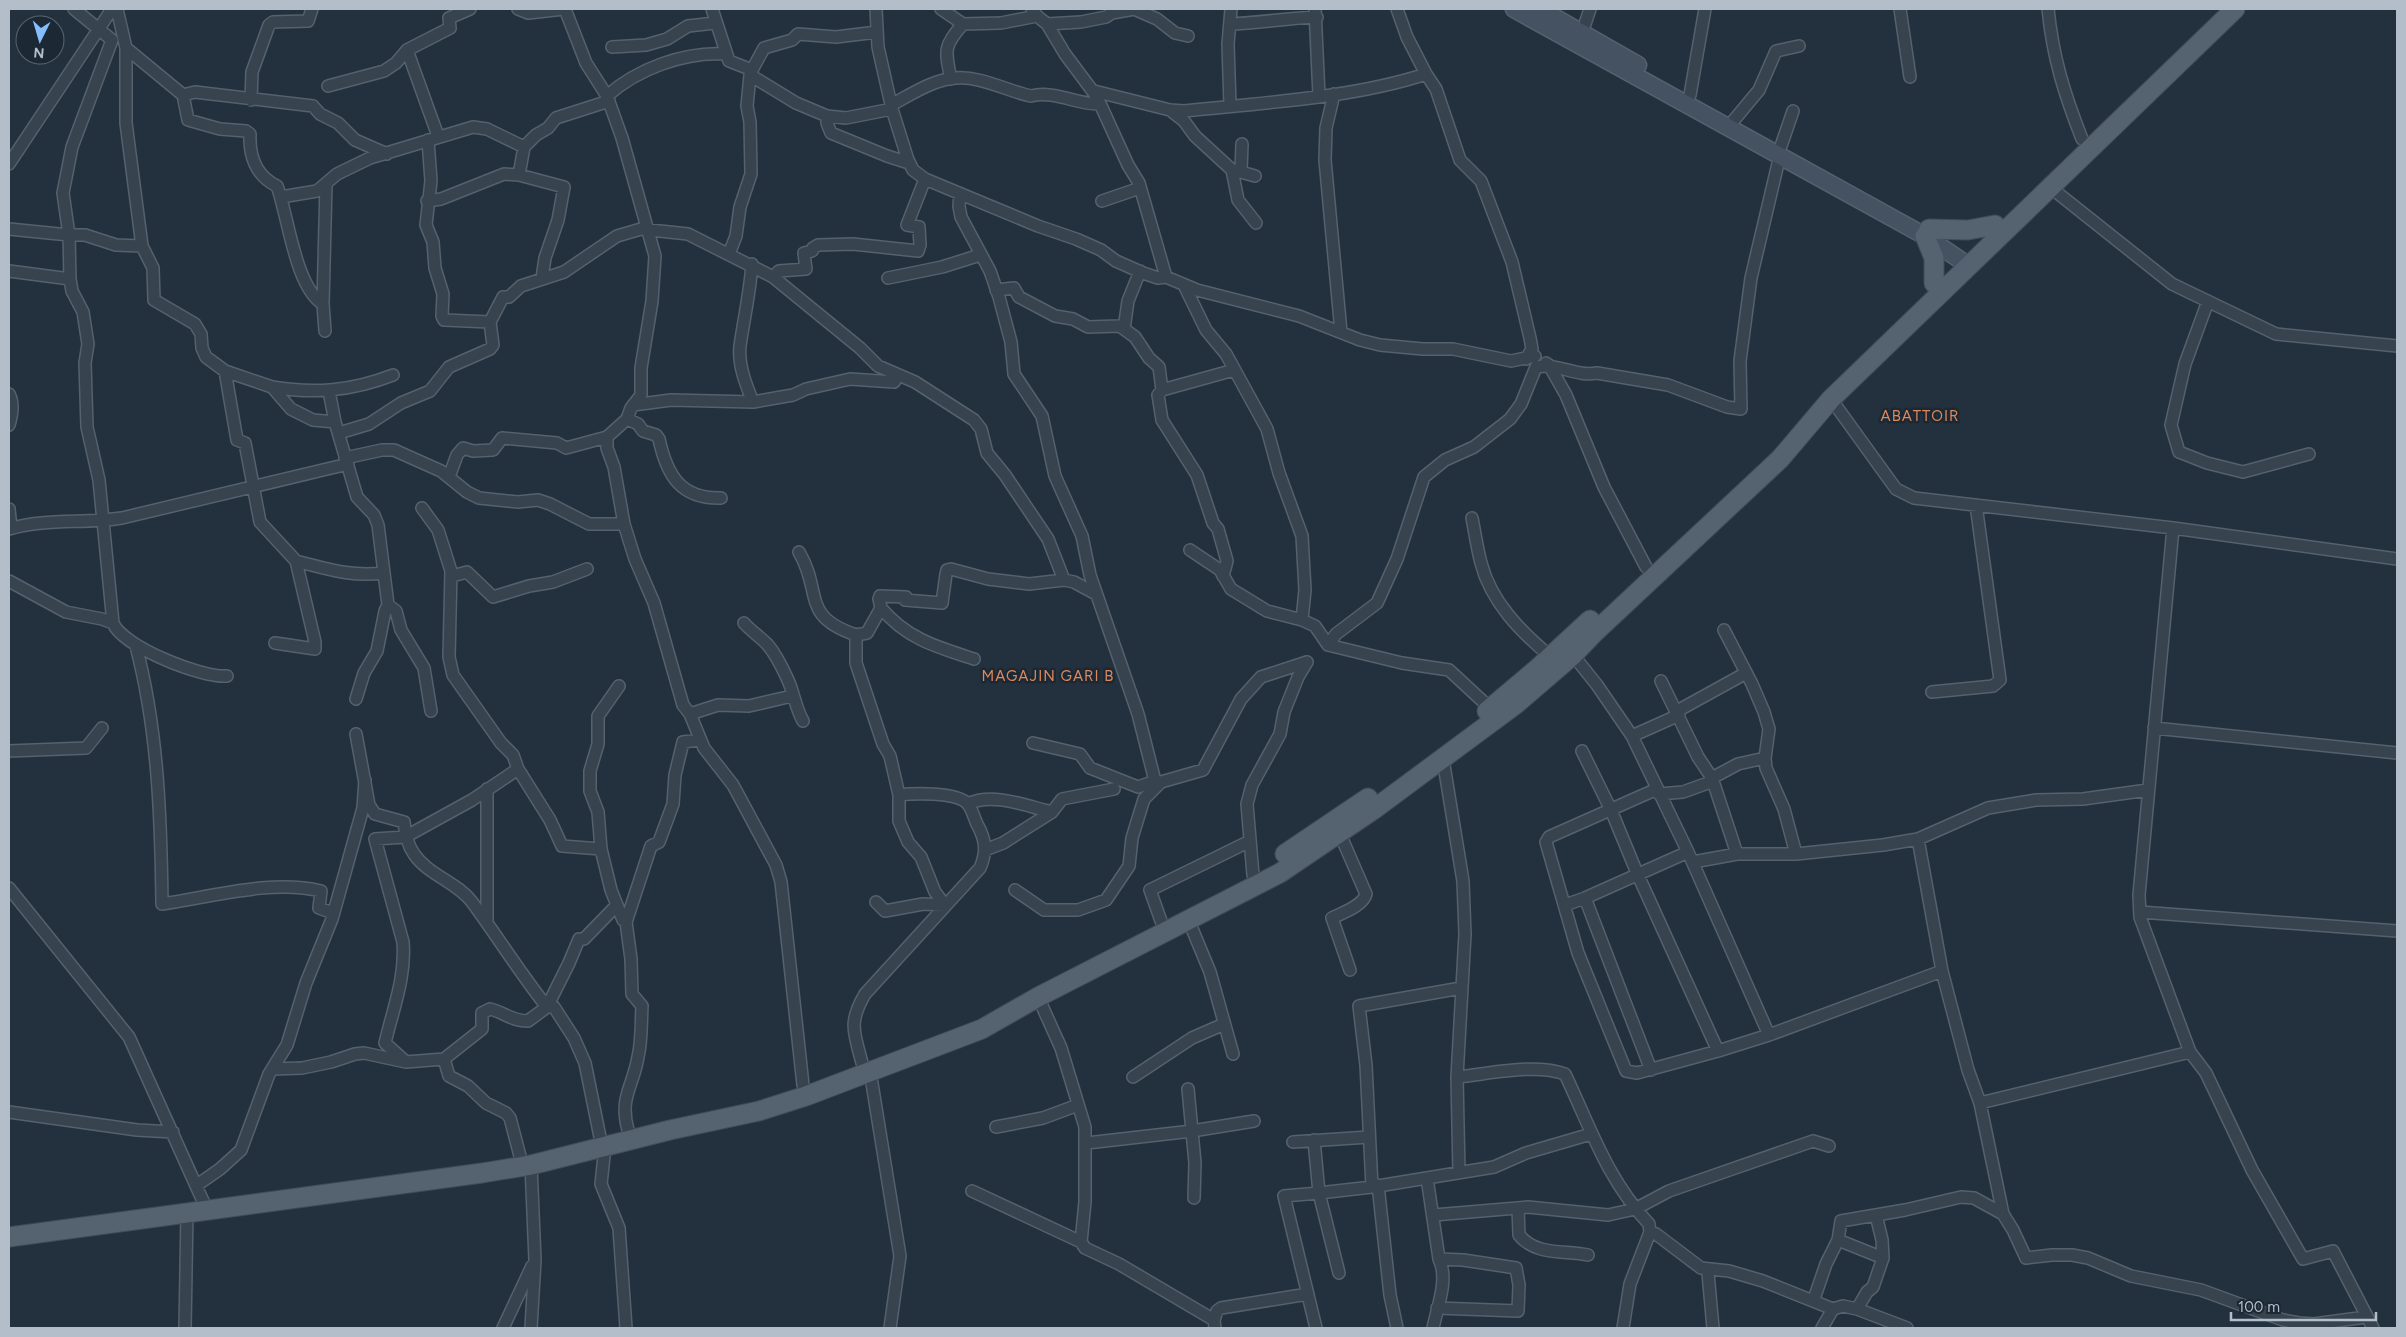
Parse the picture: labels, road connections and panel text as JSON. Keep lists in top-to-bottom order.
{
  "districts": ["ABATTOIR", "MAGAJIN GARI B"],
  "scale_bar": "100 m",
  "north": "bottom"
}
